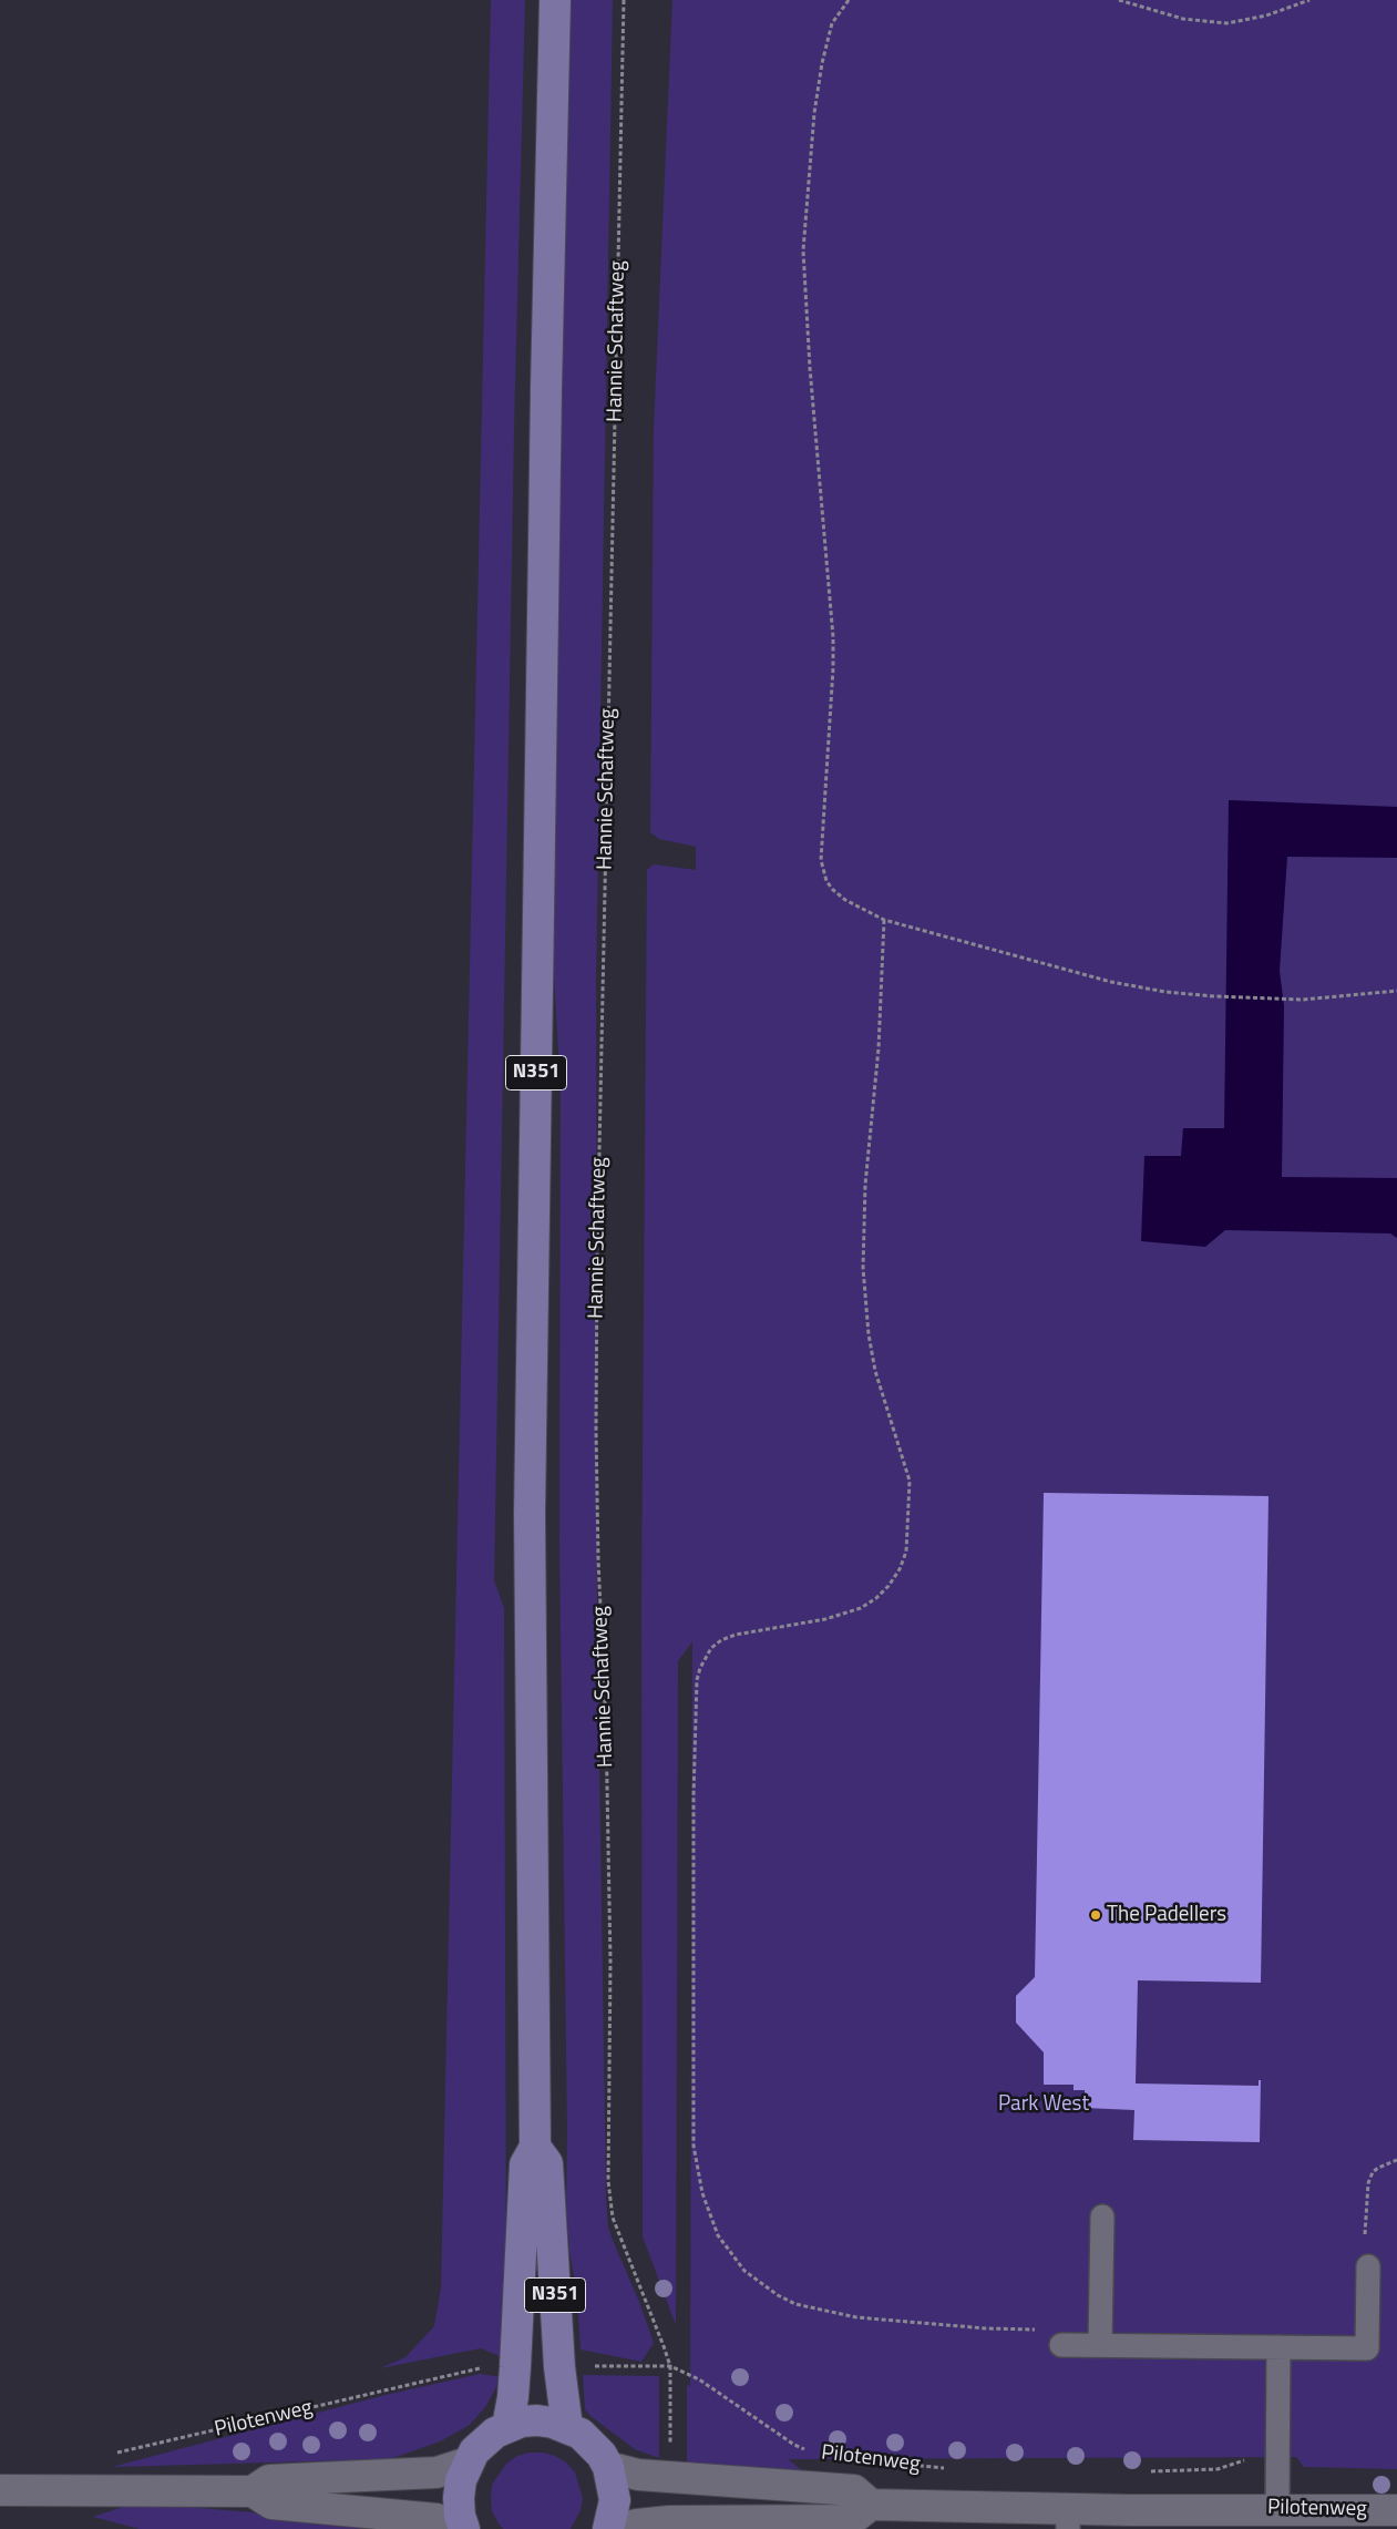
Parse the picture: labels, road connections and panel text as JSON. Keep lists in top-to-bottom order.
{
  "streets": {
    "main road": ["N351"],
    "street": ["Pilotenweg"],
    "path": ["Hannie Schaftweg"]
  },
  "crossings": [
    ["Hannie Schaftweg", "Pilotenweg"]
  ],
  "parks": ["Park West"],
  "places": ["The Padellers"]
}
